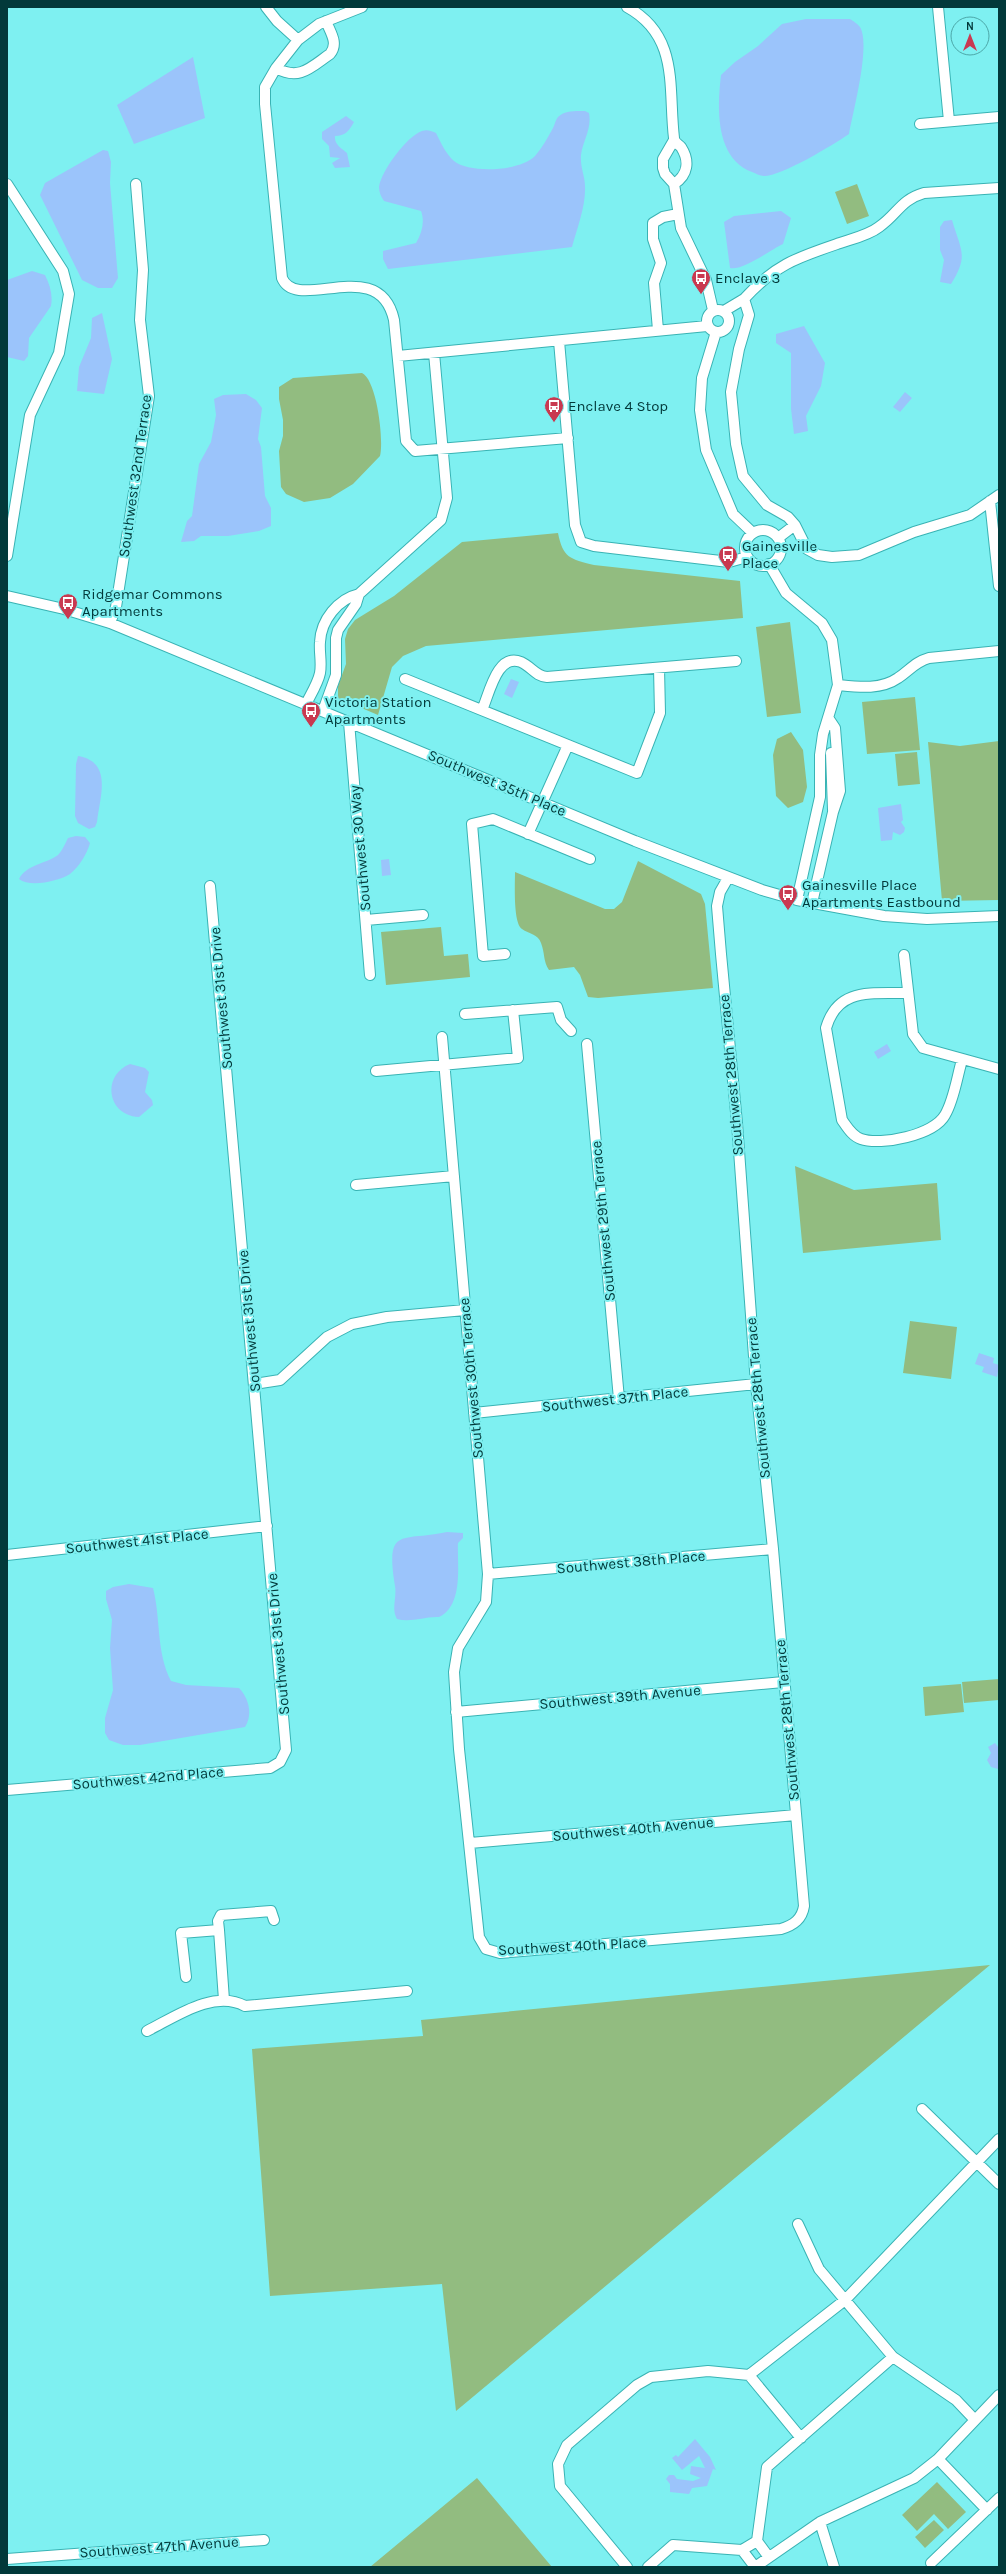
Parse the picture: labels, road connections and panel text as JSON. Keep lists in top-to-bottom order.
{
  "streets": {
    "street": [
      "Southwest 32nd Terrace",
      "Southwest 35th Place",
      "Southwest 30 Way",
      "Southwest 31st Drive",
      "Southwest 28th Terrace",
      "Southwest 29th Terrace",
      "Southwest 30th Terrace",
      "Southwest 37th Place",
      "Southwest 41st Place",
      "Southwest 38th Place",
      "Southwest 39th Avenue",
      "Southwest 42nd Place",
      "Southwest 40th Avenue",
      "Southwest 40th Place",
      "Southwest 47th Avenue"
    ]
  },
  "crossings": [
    ["Southwest 32nd Terrace", "Southwest 35th Place"],
    ["Southwest 35th Place", "Southwest 30 Way"],
    ["Southwest 35th Place", "Southwest 28th Terrace"],
    ["Southwest 31st Drive", "Southwest 41st Place"],
    ["Southwest 31st Drive", "Southwest 42nd Place"],
    ["Southwest 28th Terrace", "Southwest 37th Place"],
    ["Southwest 28th Terrace", "Southwest 38th Place"],
    ["Southwest 28th Terrace", "Southwest 39th Avenue"],
    ["Southwest 28th Terrace", "Southwest 40th Avenue"],
    ["Southwest 28th Terrace", "Southwest 40th Place"],
    ["Southwest 29th Terrace", "Southwest 37th Place"],
    ["Southwest 30th Terrace", "Southwest 37th Place"],
    ["Southwest 30th Terrace", "Southwest 38th Place"],
    ["Southwest 30th Terrace", "Southwest 39th Avenue"],
    ["Southwest 30th Terrace", "Southwest 40th Place"],
    ["Southwest 39th Avenue", "Southwest 40th Place"],
    ["Southwest 40th Avenue", "Southwest 40th Place"]
  ],
  "places": {
    "bus stop": [
      "Enclave 3",
      "Enclave 4 Stop",
      "Gainesville Place",
      "Ridgemar Commons Apartments",
      "Victoria Station Apartments",
      "Gainesville Place Apartments Eastbound"
    ]
  },
  "north": "top"
}
